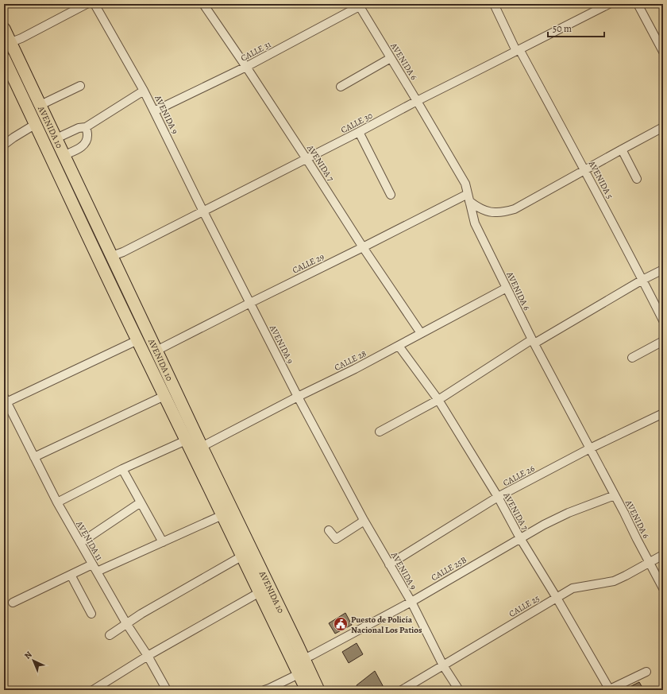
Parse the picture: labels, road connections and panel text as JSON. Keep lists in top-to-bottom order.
{
  "streets": {
    "main road": ["AVENIDA 10"],
    "street": [
      "CALLE 31",
      "AVENIDA 6",
      "AVENIDA 9",
      "CALLE 30",
      "AVENIDA 7",
      "AVENIDA 5",
      "CALLE 29",
      "CALLE 28",
      "CALLE 26",
      "AVENIDA 11",
      "CALLE 25B",
      "CALLE 25"
    ]
  },
  "crossings": [
    ["CALLE 31", "AVENIDA 6"],
    ["CALLE 31", "AVENIDA 9"],
    ["CALLE 31", "AVENIDA 7"],
    ["AVENIDA 6", "CALLE 30"],
    ["AVENIDA 6", "CALLE 29"],
    ["AVENIDA 6", "CALLE 28"],
    ["AVENIDA 6", "CALLE 26"],
    ["AVENIDA 6", "CALLE 25B"],
    ["AVENIDA 6", "CALLE 25"],
    ["AVENIDA 9", "CALLE 30"],
    ["AVENIDA 9", "CALLE 29"],
    ["AVENIDA 9", "CALLE 28"],
    ["AVENIDA 9", "CALLE 26"],
    ["AVENIDA 9", "CALLE 25B"],
    ["AVENIDA 9", "CALLE 25"],
    ["CALLE 30", "AVENIDA 10"],
    ["CALLE 30", "AVENIDA 7"],
    ["CALLE 30", "AVENIDA 5"],
    ["AVENIDA 10", "CALLE 29"],
    ["AVENIDA 10", "CALLE 28"],
    ["AVENIDA 10", "CALLE 25B"],
    ["AVENIDA 7", "CALLE 29"],
    ["AVENIDA 7", "CALLE 28"],
    ["AVENIDA 7", "CALLE 26"],
    ["AVENIDA 7", "CALLE 25B"],
    ["AVENIDA 7", "CALLE 25"]
  ],
  "places": {
    "public building": ["Puesto de Policía Nacional Los Patios"]
  },
  "scale_bar": "50 m",
  "north": "top left"
}
